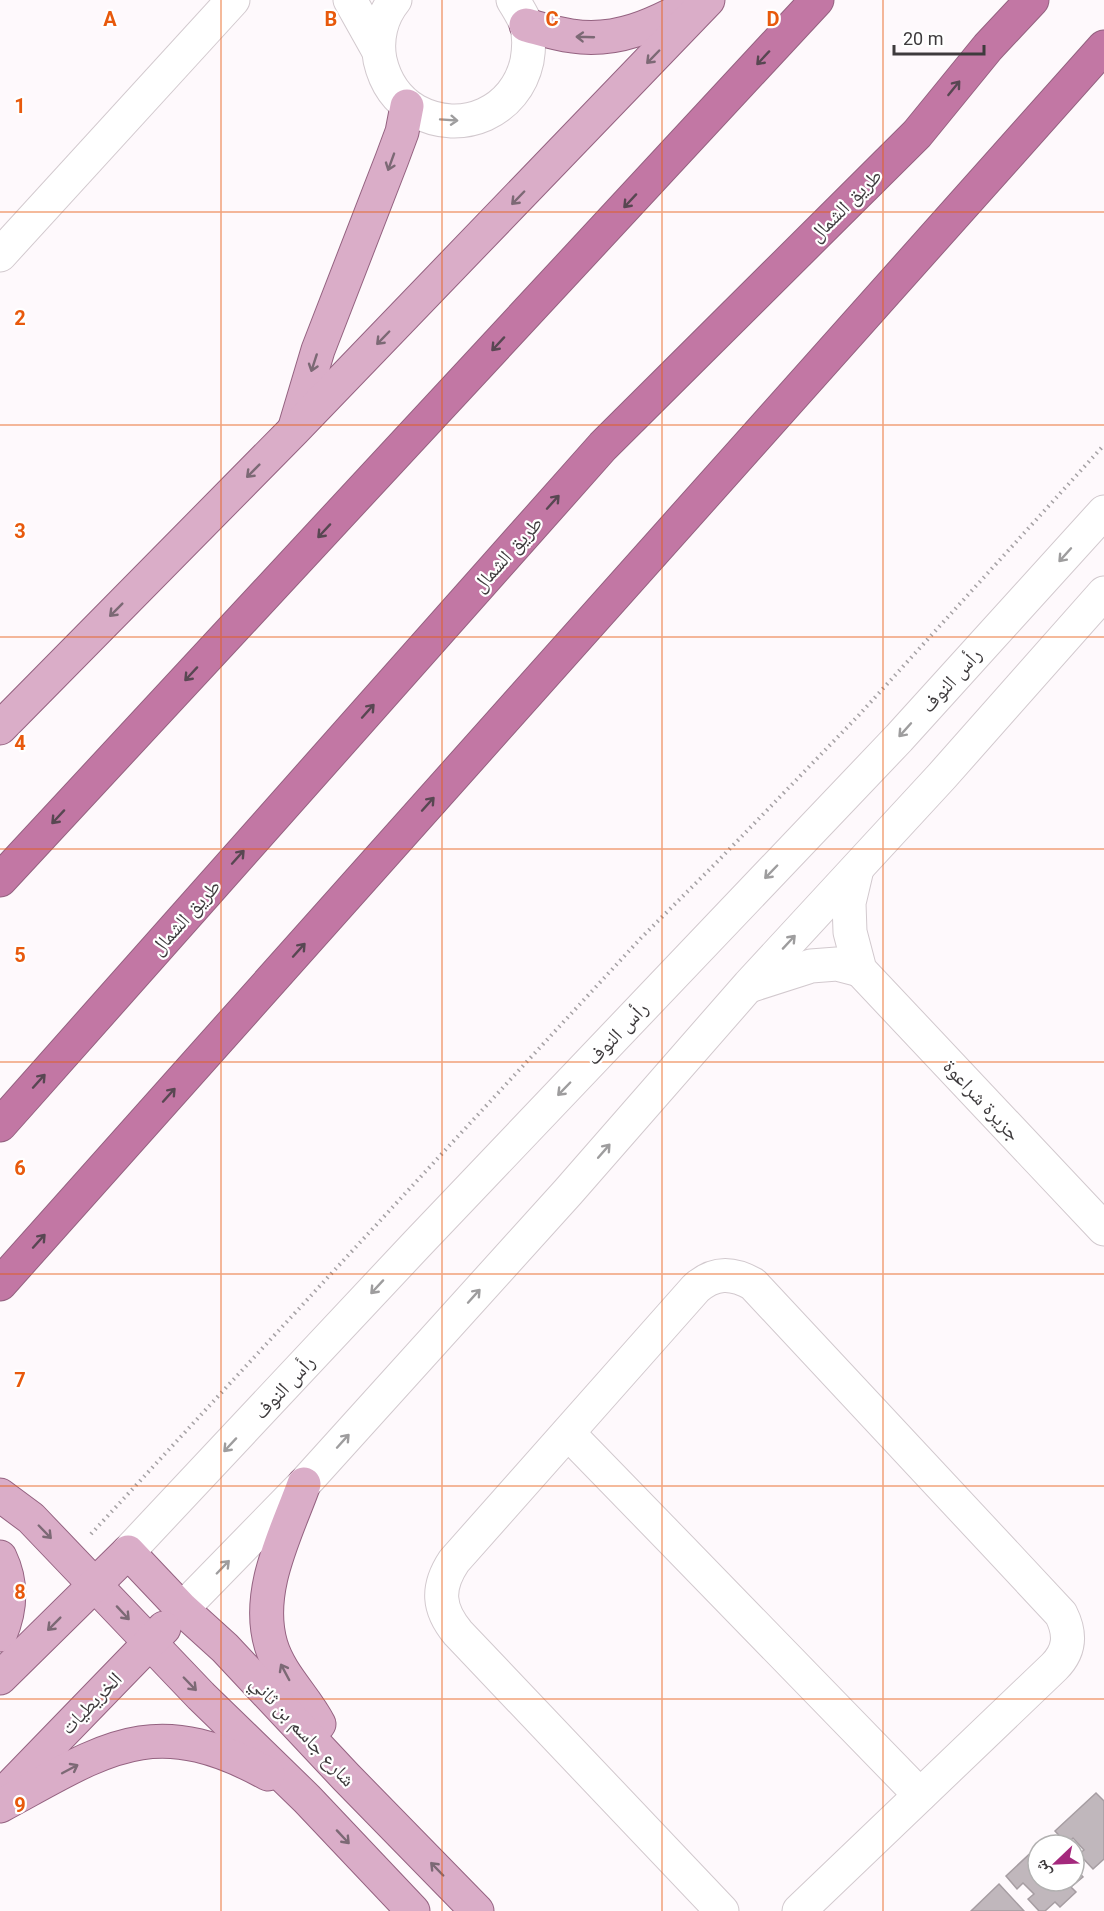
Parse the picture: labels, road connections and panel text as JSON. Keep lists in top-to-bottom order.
{
  "streets": {
    "highway": ["طريق الشمال"],
    "main road": ["الخريطيات", "شارع جاسم بن ثاني"],
    "street": ["رأس النوف", "جزيرة شراعوة"]
  },
  "crossings": [
    ["رأس النوف", "شارع جاسم بن ثاني"],
    ["الخريطيات", "شارع جاسم بن ثاني"]
  ],
  "scale_bar": "20 m",
  "north": "bottom left",
  "grid": {
    "columns": [
      "A",
      "B",
      "C",
      "D"
    ],
    "rows": [
      "1",
      "2",
      "3",
      "4",
      "5",
      "6",
      "7",
      "8",
      "9"
    ]
  }
}
